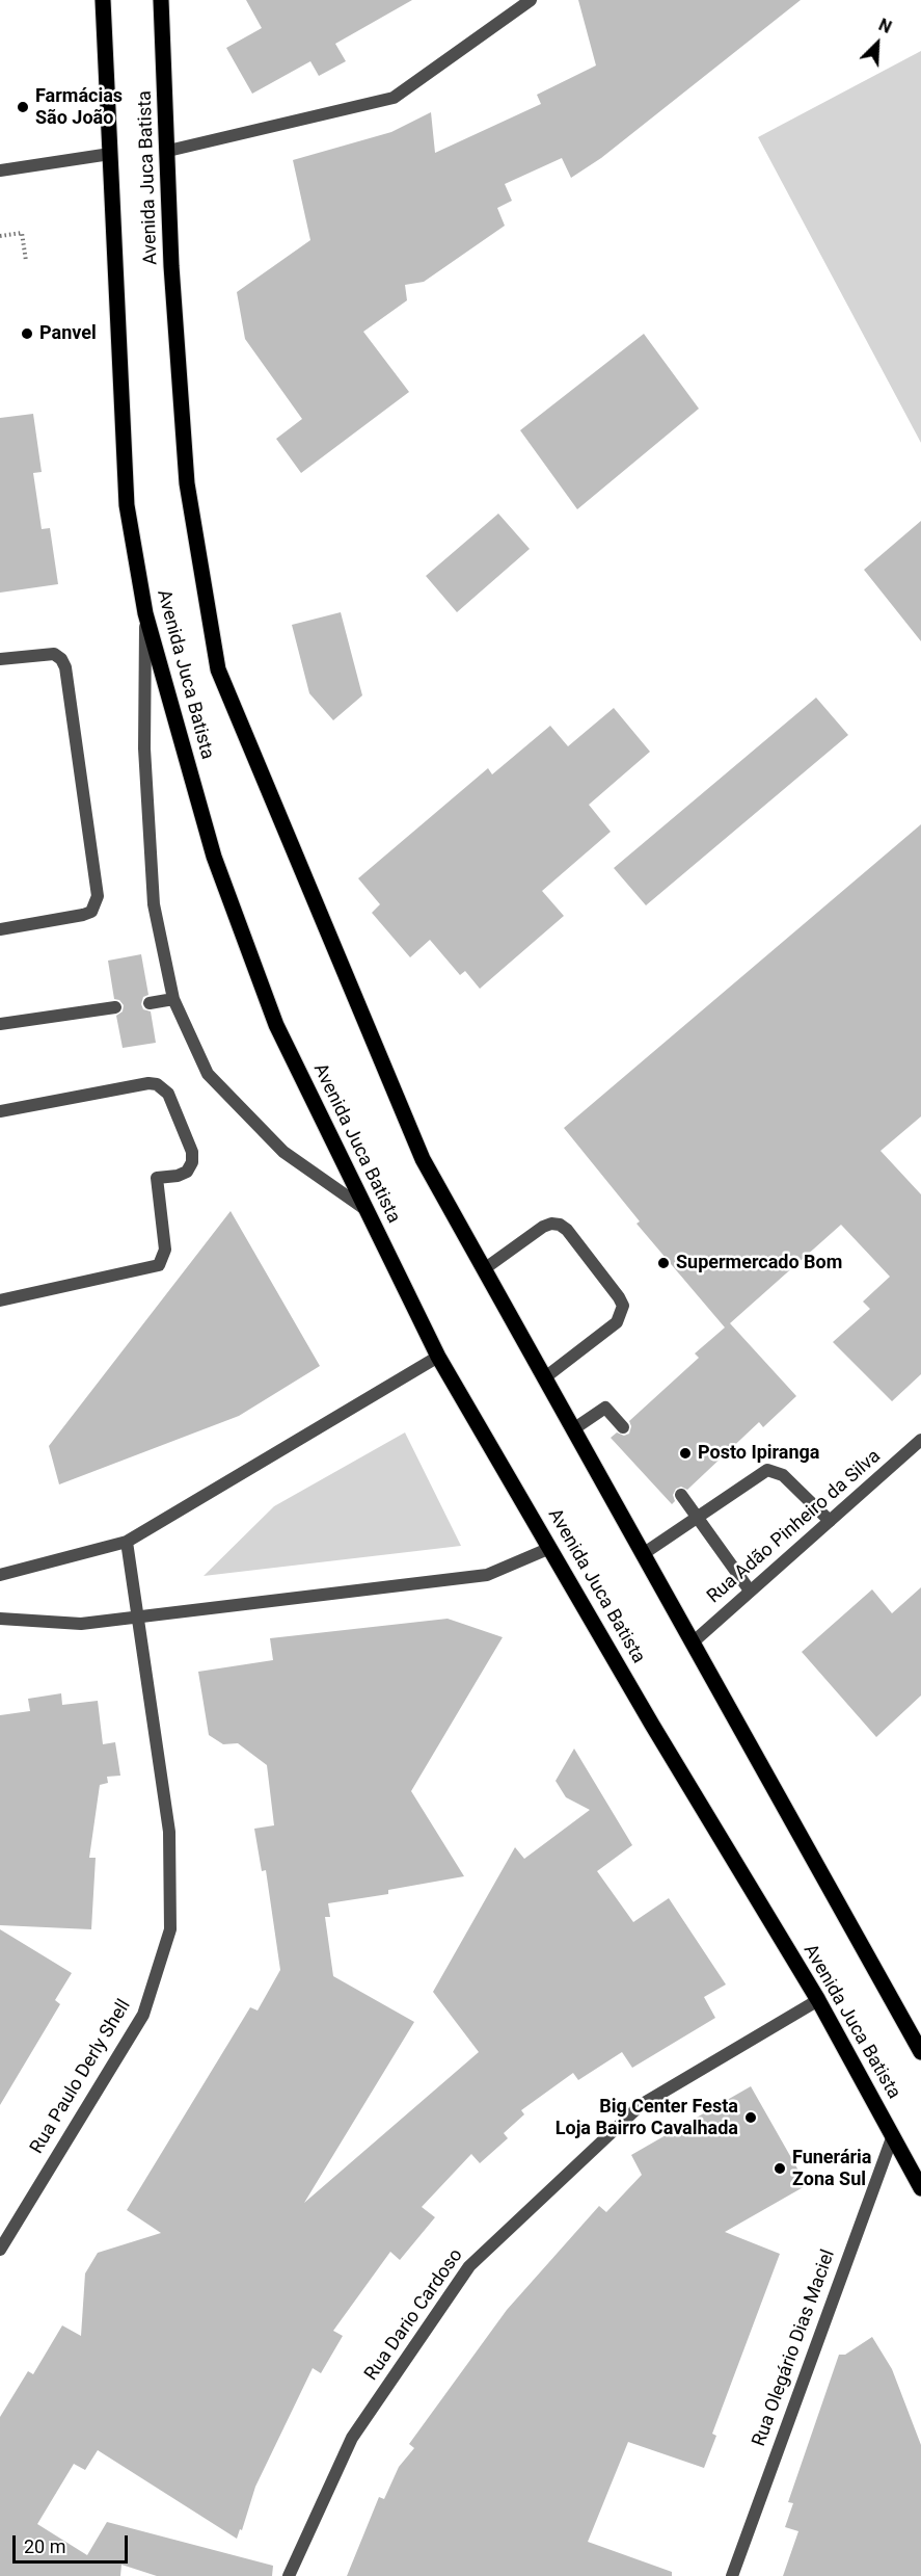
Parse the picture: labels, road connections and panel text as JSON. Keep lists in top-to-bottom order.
{
  "streets": {
    "main road": ["Avenida Juca Batista"],
    "street": [
      "Rua Adão Pinheiro da Silva",
      "Rua Paulo Derly Shell",
      "Rua Dario Cardoso",
      "Rua Olegário Dias Maciel"
    ]
  },
  "crossings": [
    ["Avenida Juca Batista", "Rua Adão Pinheiro da Silva"],
    ["Avenida Juca Batista", "Rua Dario Cardoso"],
    ["Avenida Juca Batista", "Rua Olegário Dias Maciel"]
  ],
  "places": [
    "Farmácias São João",
    "Panvel",
    "Supermercado Bom",
    "Posto Ipiranga",
    "Big Center Festa Loja Bairro Cavalhada",
    "Funerária Zona Sul"
  ],
  "scale_bar": "20 m",
  "north": "top right"
}
